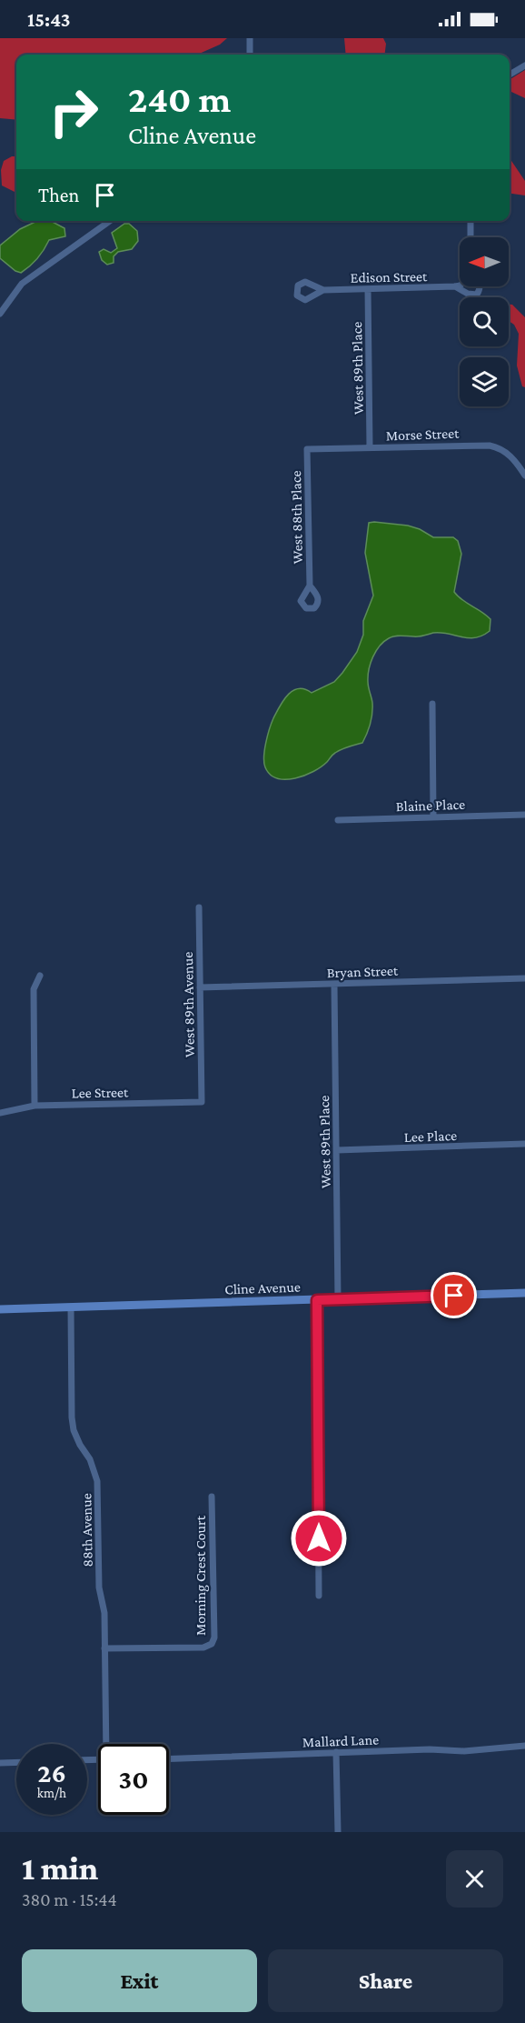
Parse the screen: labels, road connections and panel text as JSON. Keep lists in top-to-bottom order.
{
  "streets": {
    "street": [
      "Edison Street",
      "West 89th Place",
      "Morse Street",
      "West 88th Place",
      "Blaine Place",
      "Bryan Street",
      "West 89th Avenue",
      "Lee Street",
      "Lee Place",
      "Cline Avenue",
      "88th Avenue",
      "Morning Crest Court",
      "Mallard Lane"
    ]
  },
  "crossings": [
    ["Edison Street", "West 89th Place"],
    ["West 89th Place", "Morse Street"],
    ["West 89th Place", "Bryan Street"],
    ["West 89th Place", "Lee Place"],
    ["West 89th Place", "Cline Avenue"],
    ["Morse Street", "West 88th Place"],
    ["Bryan Street", "West 89th Avenue"],
    ["West 89th Avenue", "Lee Street"],
    ["Cline Avenue", "88th Avenue"],
    ["88th Avenue", "Morning Crest Court"]
  ],
  "north": "left",
  "page": {
    "status": "15:43",
    "turn": ["240 m", "Cline Avenue"],
    "then": "Then",
    "speed": "26 km/h",
    "limit": "30",
    "heading": ["1 min", "380 m · 15:44"],
    "buttons": ["Exit", "Share"]
  }
}
